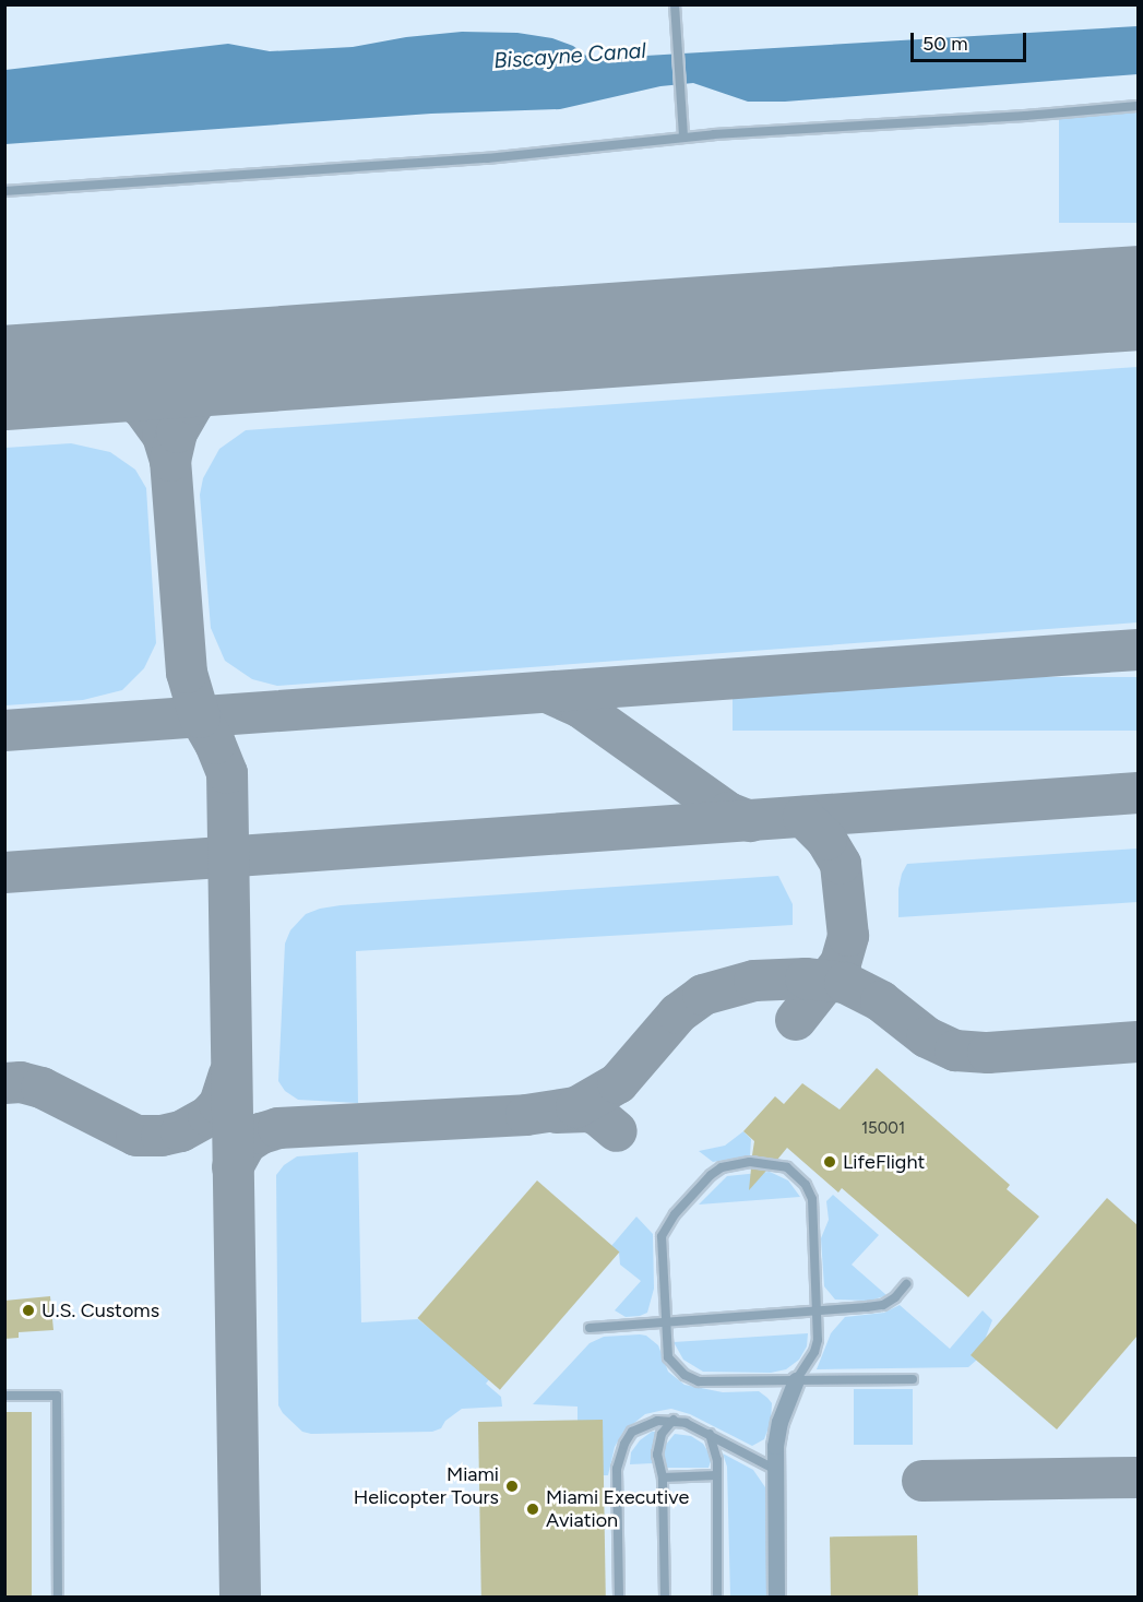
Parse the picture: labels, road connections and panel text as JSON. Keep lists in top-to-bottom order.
{
  "water": ["Biscayne Canal"],
  "places": [
    "LifeFlight",
    "U.S. Customs",
    "Miami Helicopter Tours",
    "Miami Executive Aviation"
  ],
  "house_numbers": ["15001"],
  "scale_bar": "50 m"
}
